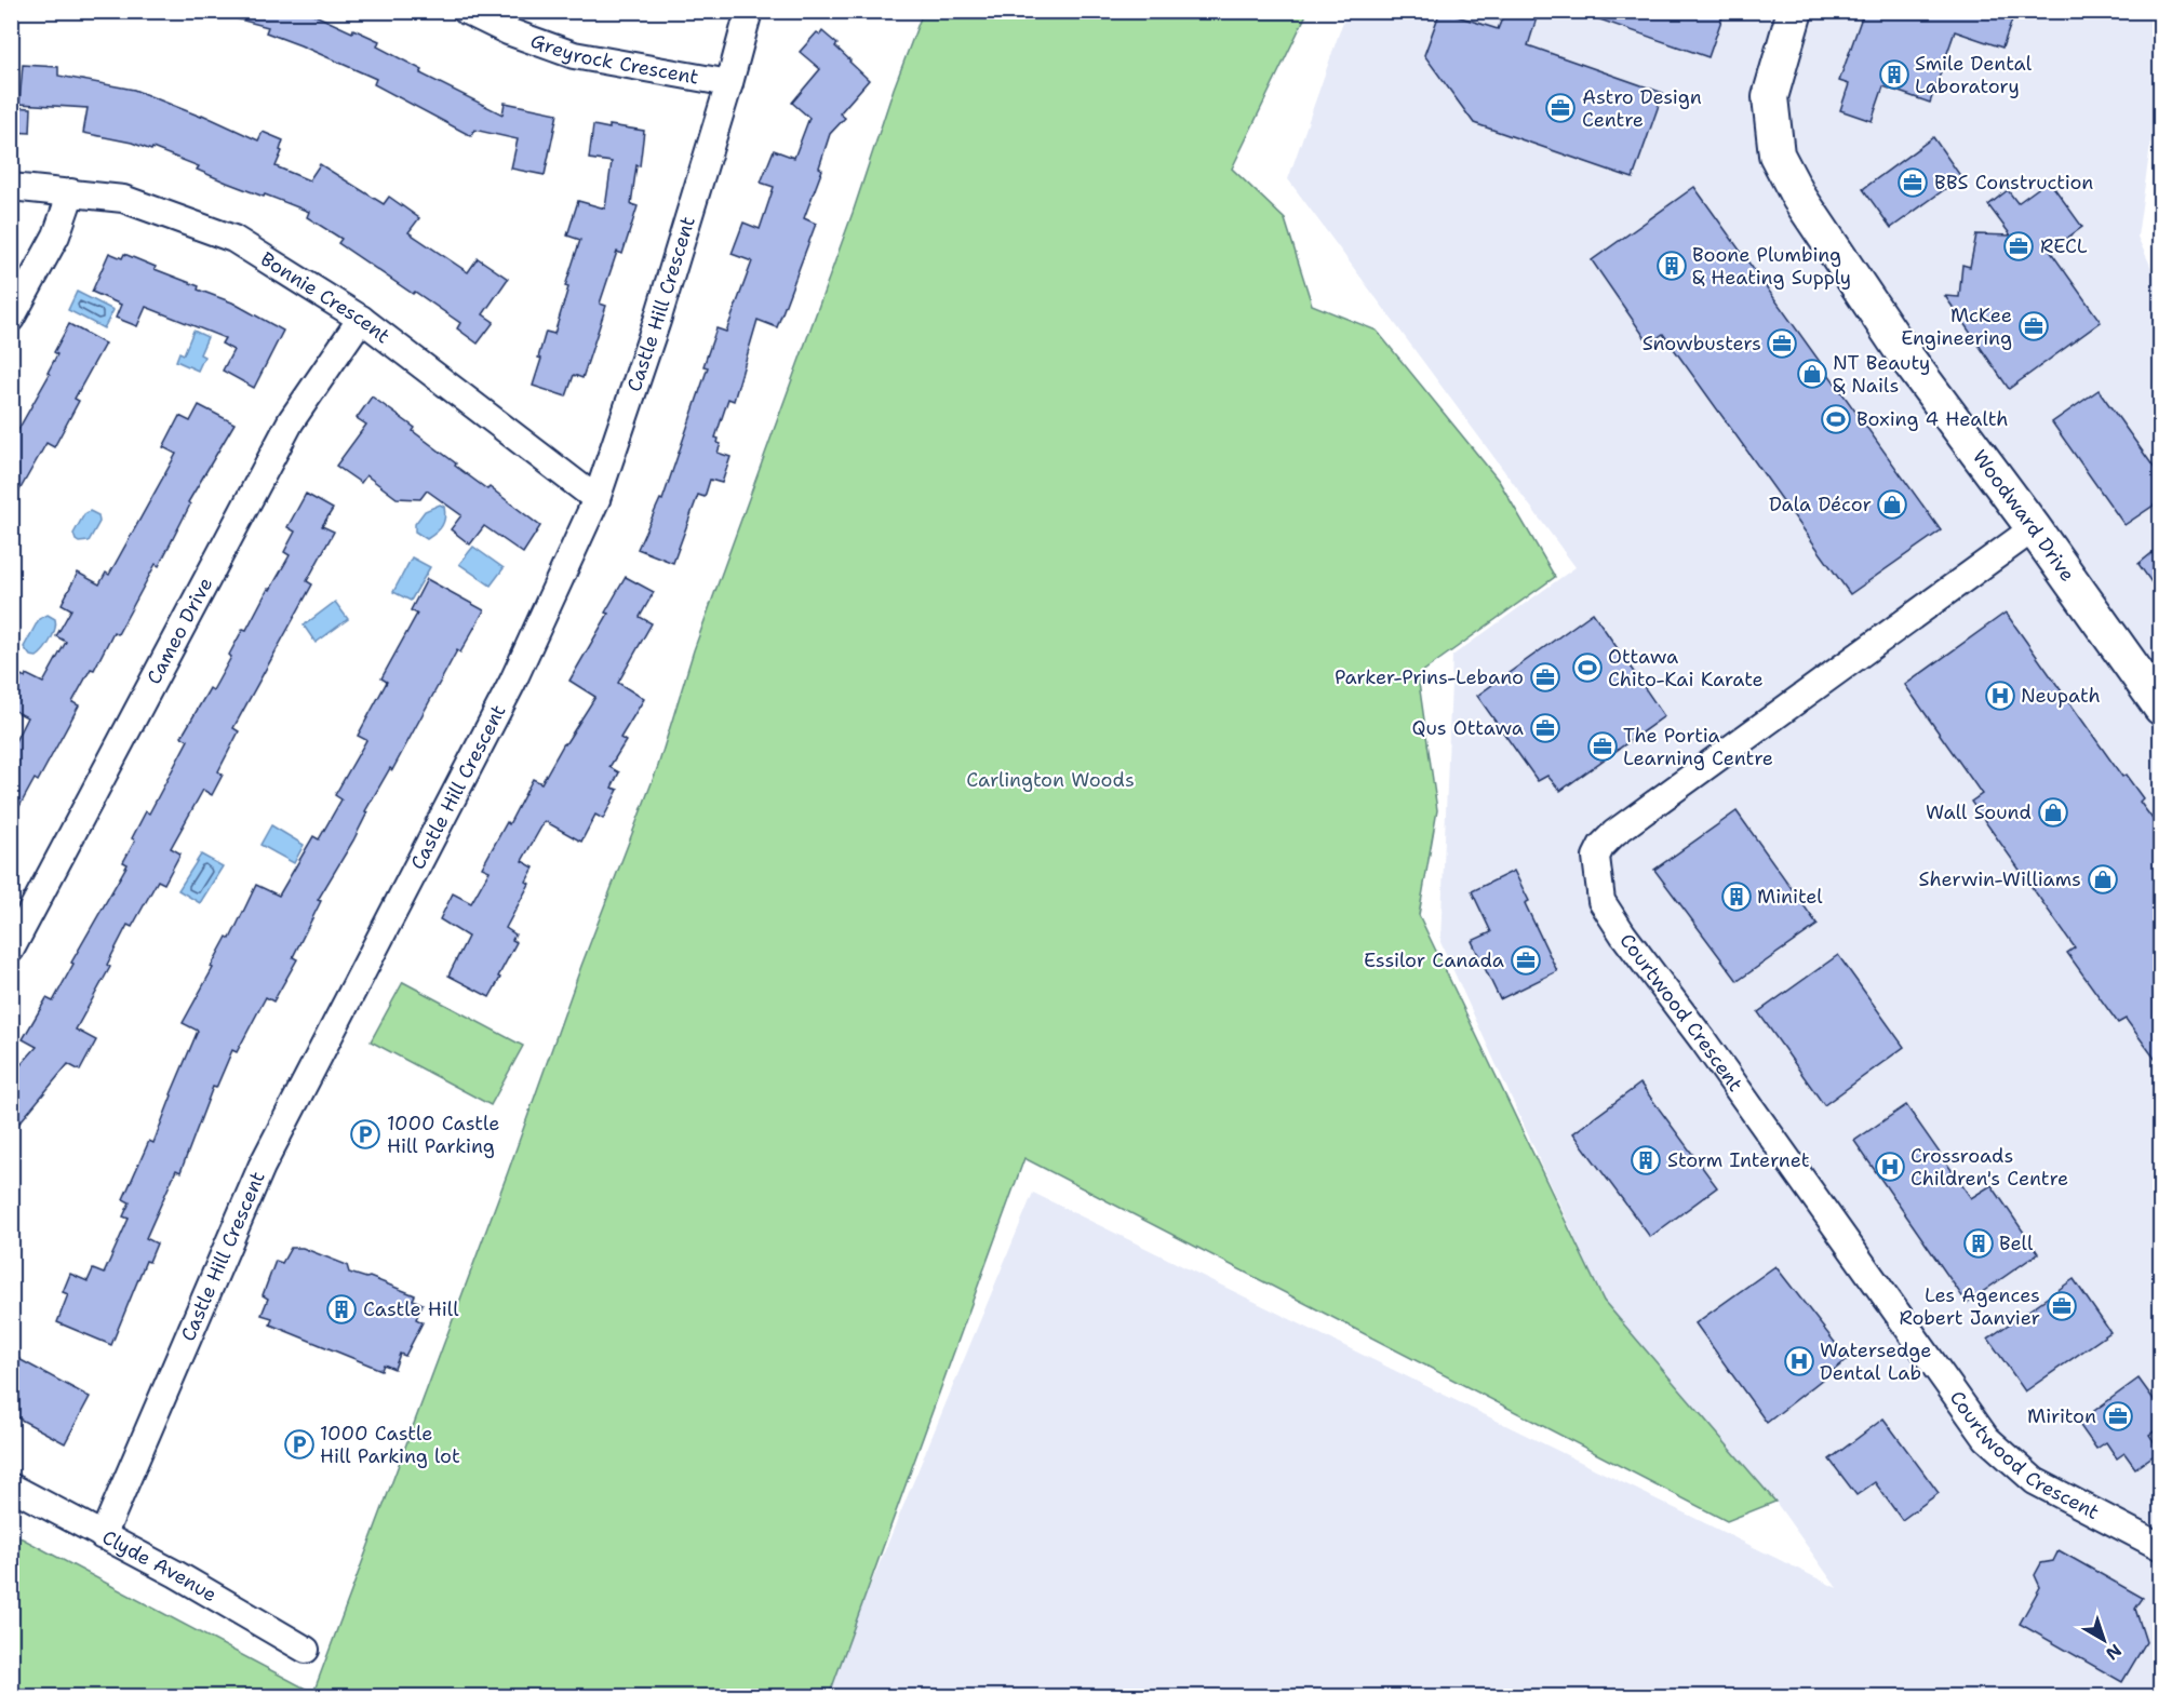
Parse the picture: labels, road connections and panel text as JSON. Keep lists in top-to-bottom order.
{
  "streets": {
    "street": [
      "Greyrock Crescent",
      "Bonnie Crescent",
      "Castle Hill Crescent",
      "Woodward Drive",
      "Cameo Drive",
      "Courtwood Crescent",
      "Clyde Avenue"
    ]
  },
  "crossings": [
    ["Greyrock Crescent", "Castle Hill Crescent"],
    ["Bonnie Crescent", "Castle Hill Crescent"],
    ["Bonnie Crescent", "Cameo Drive"],
    ["Castle Hill Crescent", "Clyde Avenue"],
    ["Woodward Drive", "Courtwood Crescent"]
  ],
  "parks": ["Carlington Woods"],
  "places": {
    "building": [
      "Smile Dental Laboratory",
      "Boone Plumbing & Heating Supply",
      "Minitel",
      "Storm Internet",
      "Bell",
      "Castle Hill"
    ],
    "office": [
      "Astro Design Centre",
      "BBS Construction",
      "RECL",
      "McKee Engineering",
      "Snowbusters",
      "Parker-Prins-Lebano",
      "Qus Ottawa",
      "The Portia Learning Centre",
      "Essilor Canada",
      "Les Agences Robert Janvier",
      "Miriton"
    ],
    "shop": [
      "NT Beauty & Nails",
      "Dala Décor",
      "Wall Sound",
      "Sherwin-Williams"
    ],
    "sports": ["Boxing 4 Health", "Ottawa Chito-Kai Karate"],
    "hospital": ["Neupath", "Crossroads Children's Centre", "Watersedge Dental Lab"],
    "parking": ["1000 Castle Hill Parking", "1000 Castle Hill Parking lot"]
  },
  "north": "bottom right"
}
